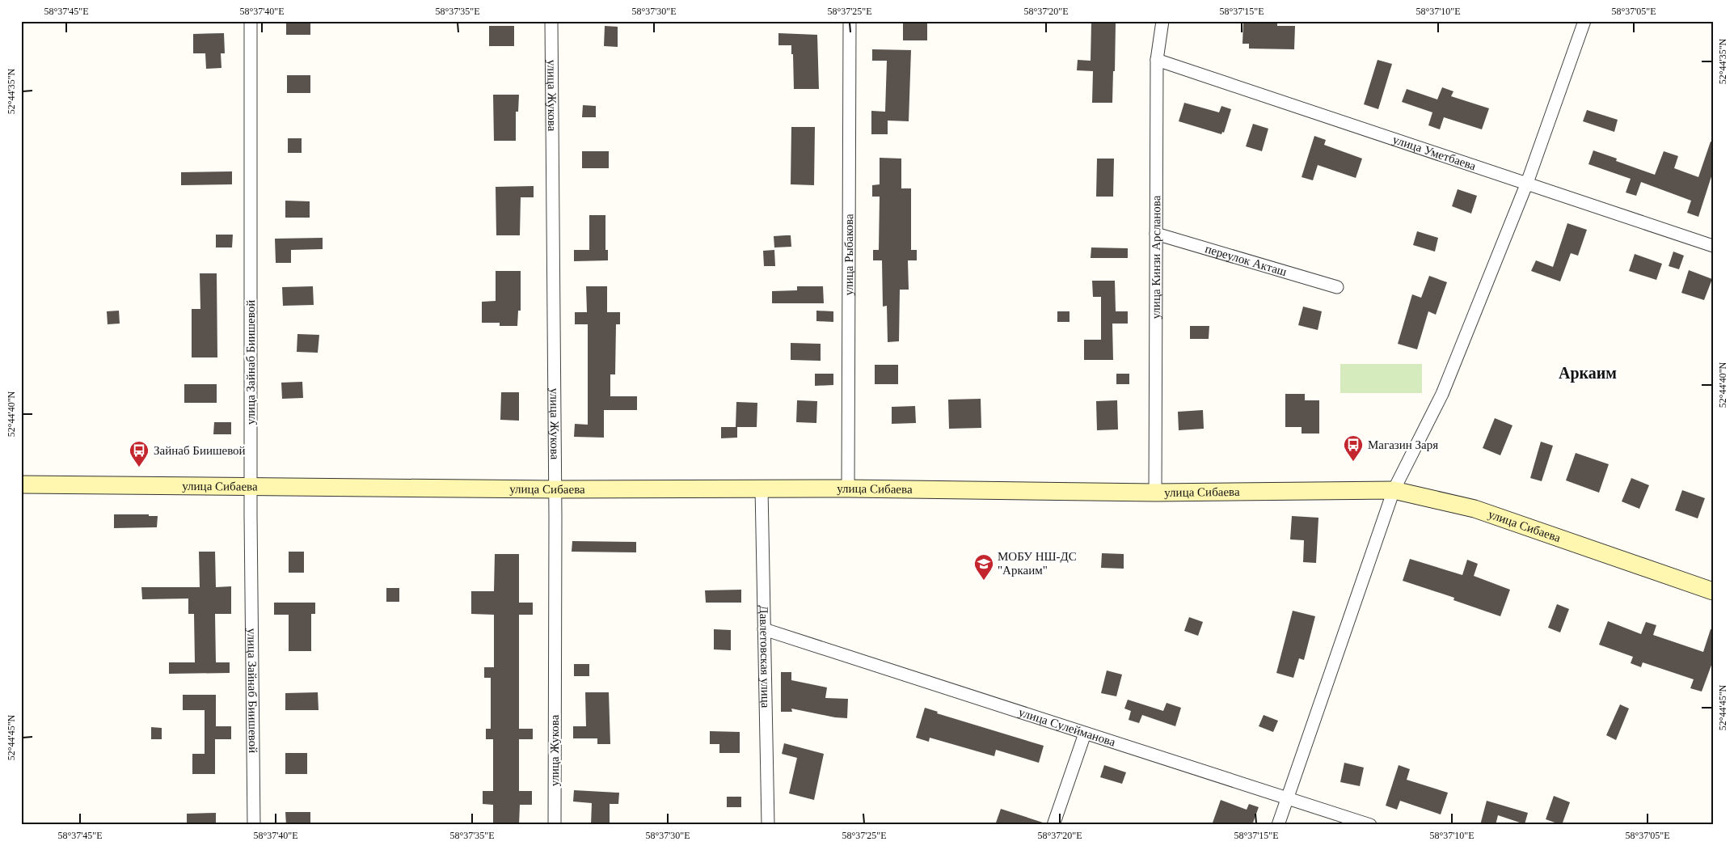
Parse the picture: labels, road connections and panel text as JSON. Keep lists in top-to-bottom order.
{
  "streets": {
    "main road": ["улица Сибаева"],
    "street": [
      "улица Жукова",
      "улица Уметбаева",
      "улица Рыбакова",
      "улица Кинзи Арсланова",
      "переулок Акташ",
      "улица Зайнаб Биишевой",
      "Давлетовская улица",
      "улица Сулейманова"
    ]
  },
  "crossings": [
    ["улица Жукова", "улица Сибаева"],
    ["улица Уметбаева", "улица Кинзи Арсланова"],
    ["улица Рыбакова", "улица Сибаева"],
    ["улица Кинзи Арсланова", "переулок Акташ"],
    ["улица Кинзи Арсланова", "улица Сибаева"],
    ["улица Зайнаб Биишевой", "улица Сибаева"],
    ["улица Сибаева", "Давлетовская улица"],
    ["Давлетовская улица", "улица Сулейманова"]
  ],
  "districts": ["Аркаим"],
  "places": {
    "bus stop": ["Магазин Заря", "Зайнаб Биишевой"],
    "school or university": ["МОБУ НШ-ДС \"Аркаим\""]
  },
  "coordinates": [
    "58°37'45\"E",
    "58°37'40\"E",
    "58°37'35\"E",
    "58°37'30\"E",
    "58°37'25\"E",
    "58°37'20\"E",
    "58°37'15\"E",
    "58°37'10\"E",
    "58°37'05\"E",
    "52°44'35\"N",
    "52°44'40\"N",
    "52°44'45\"N"
  ]
}
